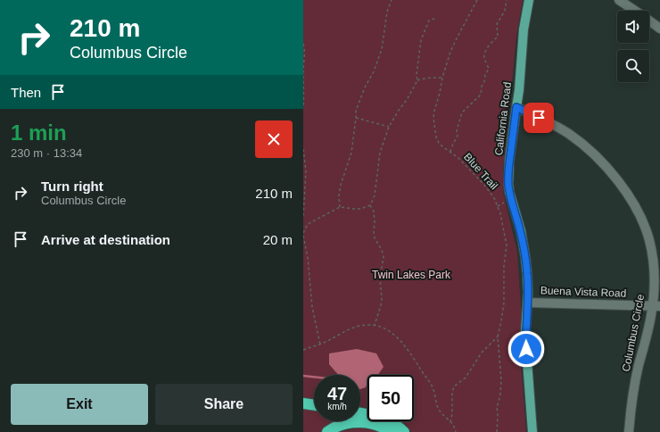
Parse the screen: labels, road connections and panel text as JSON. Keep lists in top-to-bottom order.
{
  "streets": {
    "main road": ["California Road"],
    "street": ["Buena Vista Road", "Columbus Circle"],
    "path": ["Blue Trail"]
  },
  "crossings": [
    ["California Road", "Buena Vista Road"],
    ["California Road", "Columbus Circle"],
    ["Buena Vista Road", "Columbus Circle"]
  ],
  "parks": ["Twin Lakes Park"],
  "page": {
    "turn": ["210 m", "Columbus Circle"],
    "then": "Then",
    "heading": ["1 min", "230 m · 13:34"],
    "list": [
      {
        "name": "Turn right",
        "note": "Columbus Circle",
        "value": "210 m"
      },
      {
        "name": "Arrive at destination",
        "value": "20 m"
      }
    ],
    "speed": "47 km/h",
    "limit": "50",
    "buttons": ["Exit", "Share"]
  }
}
